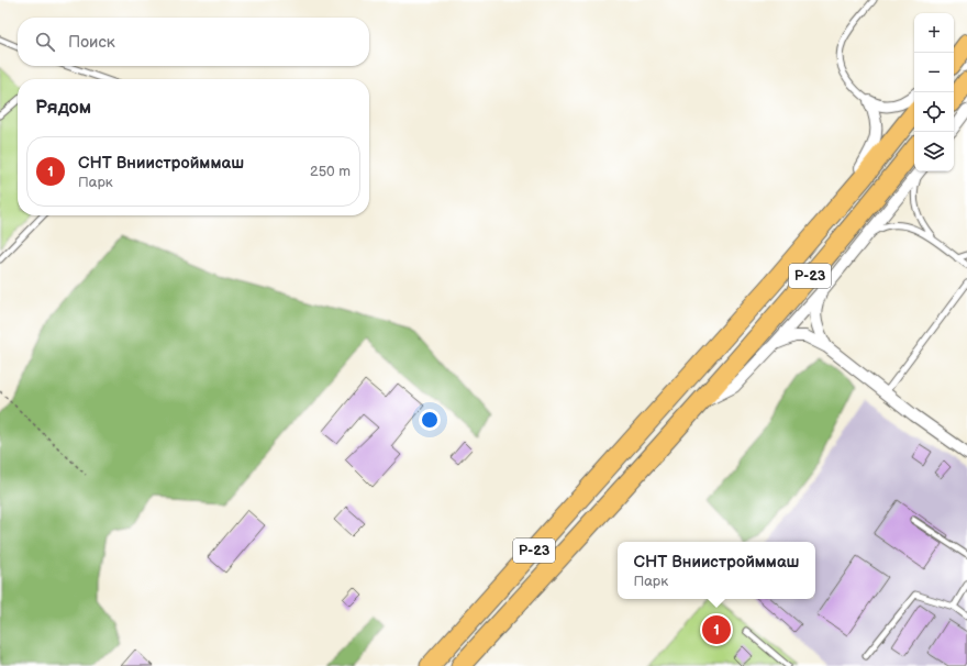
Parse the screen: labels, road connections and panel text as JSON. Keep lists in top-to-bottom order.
{
  "streets": {
    "highway": ["Р-23"]
  },
  "page": {
    "map_buttons": ["+", "−"],
    "search": "Поиск",
    "heading": "Рядом",
    "list": [
      {
        "mark": "1",
        "name": "СНТ Вниистройммаш",
        "note": "Парк",
        "value": "250 m"
      }
    ],
    "popup": ["СНТ Вниистройммаш", "Парк"],
    "pins": "1"
  }
}
